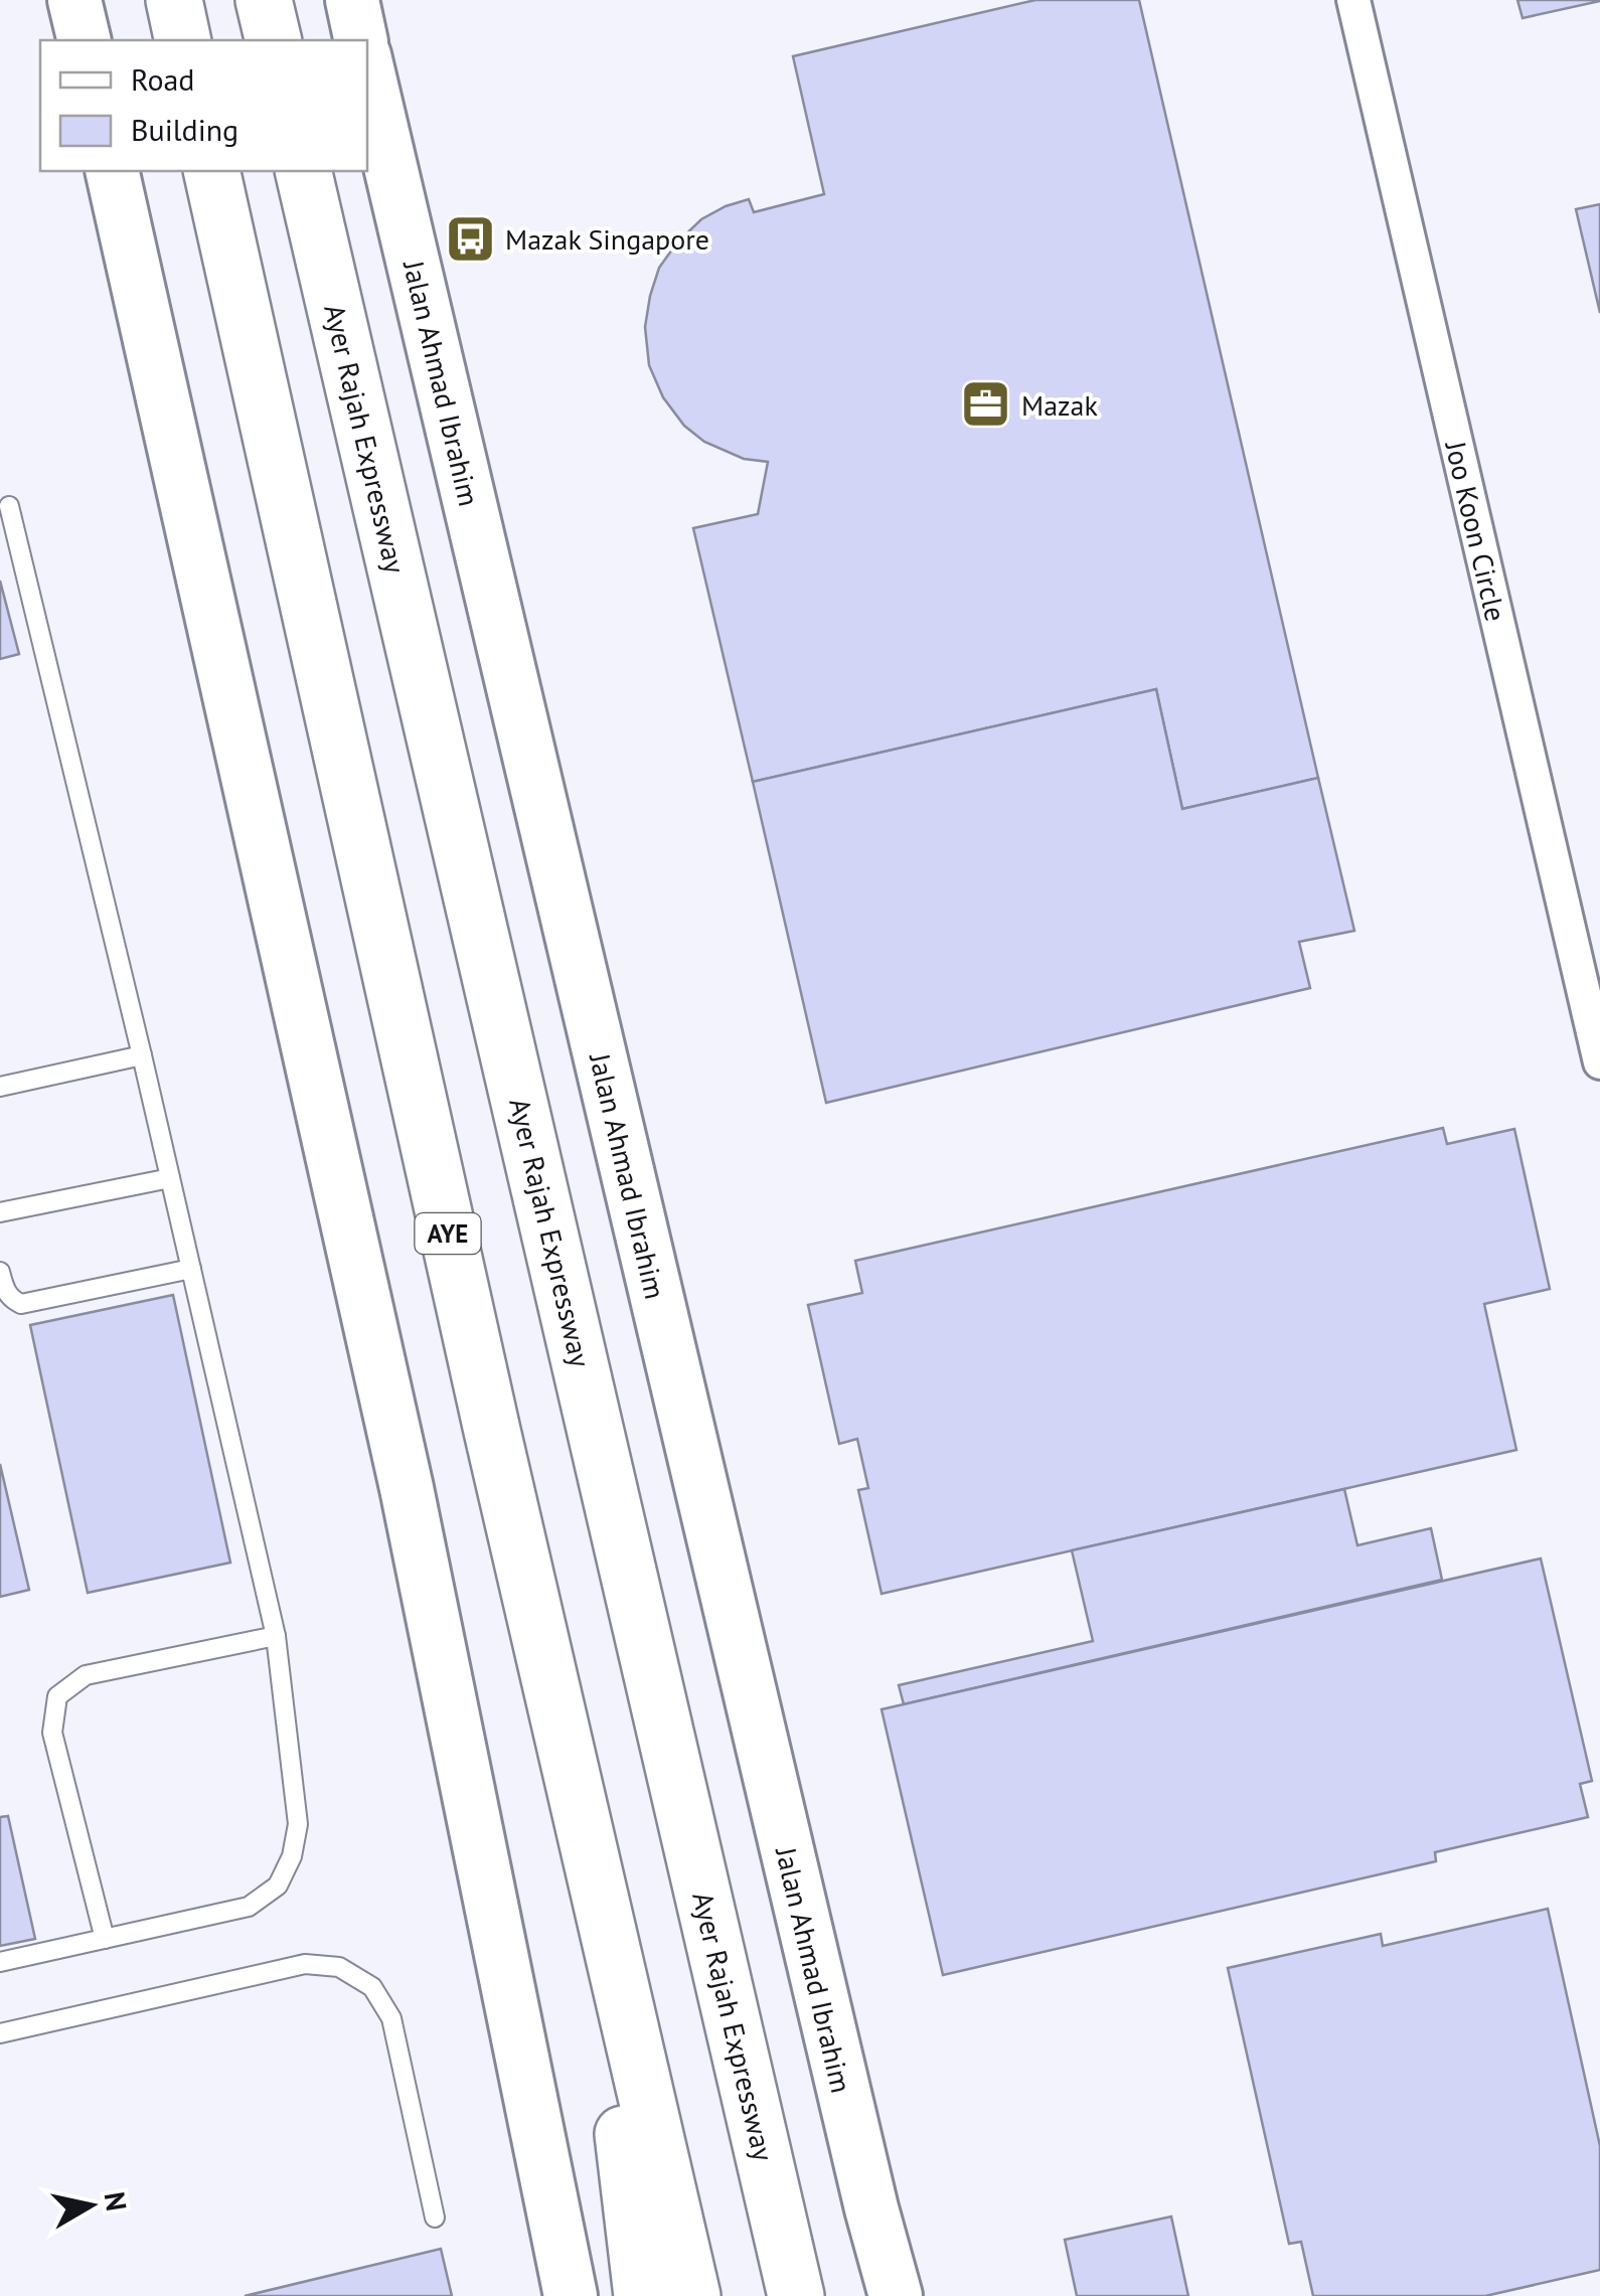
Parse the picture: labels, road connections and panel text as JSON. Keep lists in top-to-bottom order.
{
  "streets": {
    "highway": ["Ayer Rajah Expressway", "AYE"],
    "main road": ["Jalan Ahmad Ibrahim"],
    "street": ["Joo Koon Circle"]
  },
  "places": {
    "bus stop": ["Mazak Singapore"],
    "office": ["Mazak"]
  },
  "legend": ["Road", "Building"],
  "north": "right"
}
